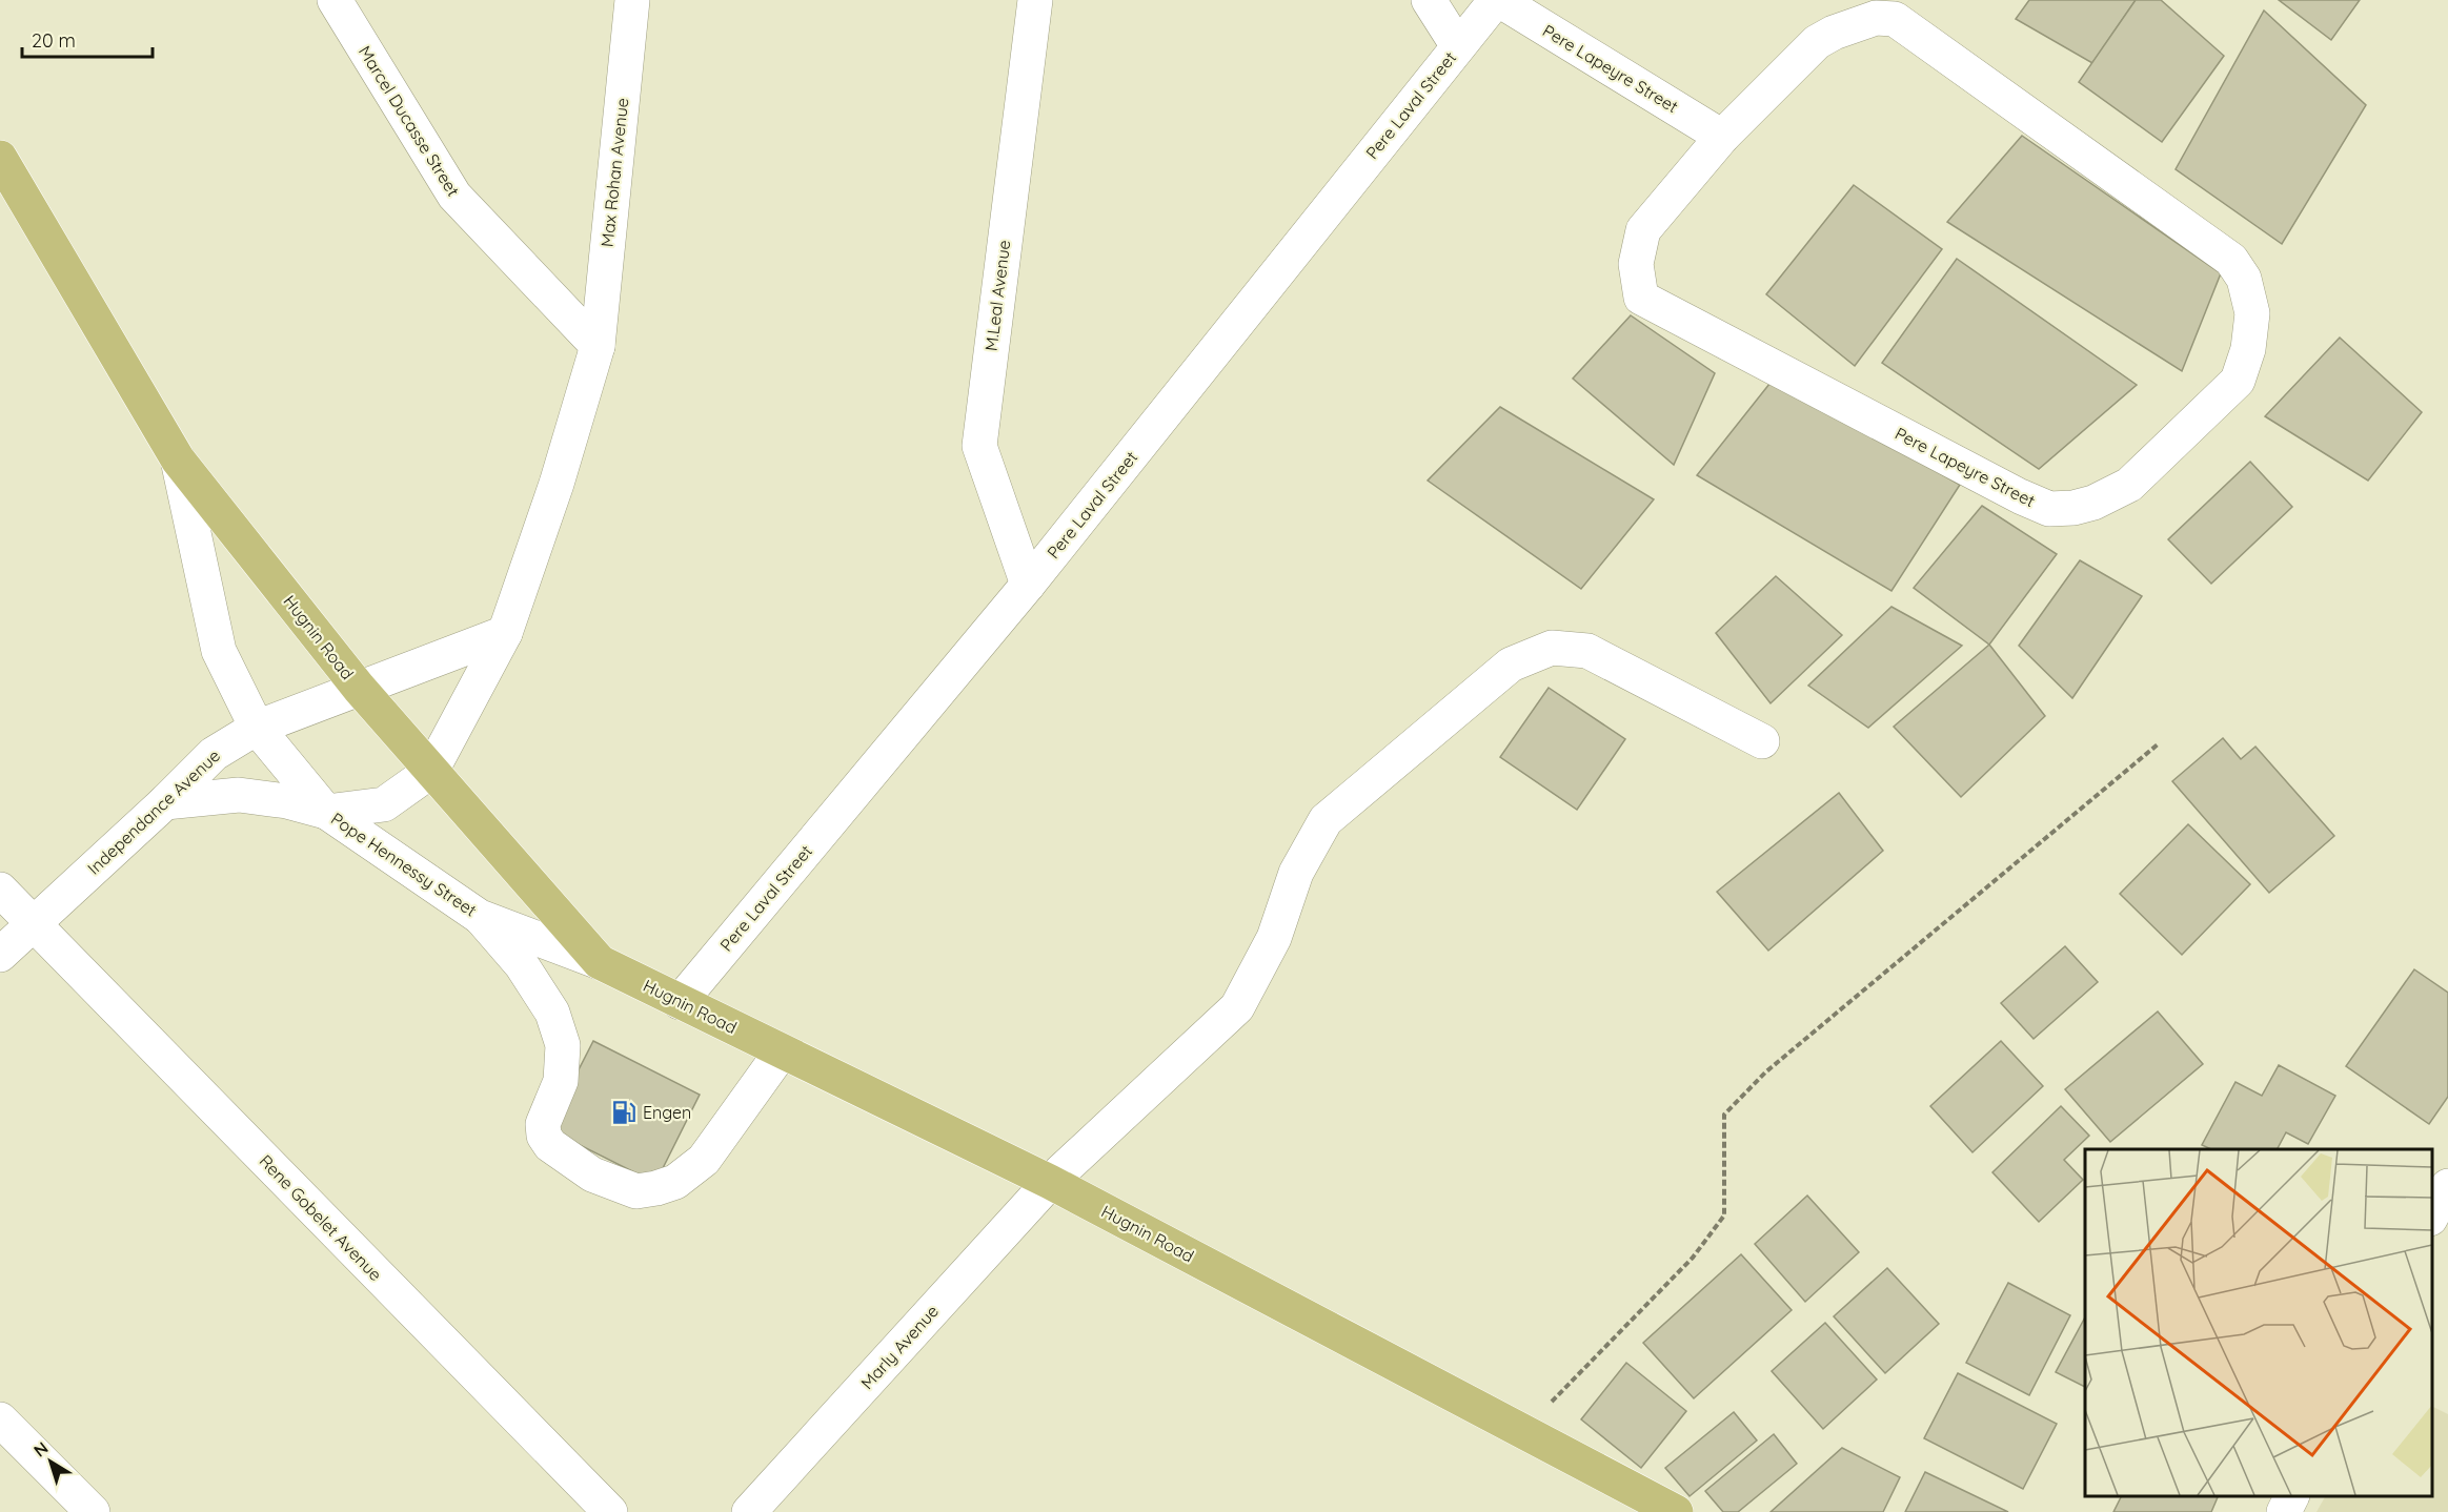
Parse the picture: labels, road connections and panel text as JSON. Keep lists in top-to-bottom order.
{
  "streets": {
    "main road": ["Hugnin Road"],
    "street": [
      "Pere Lapeyre Street",
      "Pere Laval Street",
      "Marcel Ducasse Street",
      "Max Rohan Avenue",
      "M.Leal Avenue",
      "Independance Avenue",
      "Pope Hennessy Street",
      "Rene Gobelet Avenue",
      "Marly Avenue"
    ]
  },
  "crossings": [
    ["Pere Lapeyre Street", "Pere Laval Street"],
    ["Pere Laval Street", "M.Leal Avenue"],
    ["Pere Laval Street", "Hugnin Road"],
    ["Marcel Ducasse Street", "Max Rohan Avenue"],
    ["Max Rohan Avenue", "Hugnin Road"],
    ["Max Rohan Avenue", "Independance Avenue"],
    ["Hugnin Road", "Independance Avenue"],
    ["Hugnin Road", "Pope Hennessy Street"],
    ["Hugnin Road", "Marly Avenue"],
    ["Independance Avenue", "Pope Hennessy Street"],
    ["Independance Avenue", "Rene Gobelet Avenue"]
  ],
  "places": {
    "fuel station": ["Engen"]
  },
  "scale_bar": "20 m",
  "north": "top left"
}
